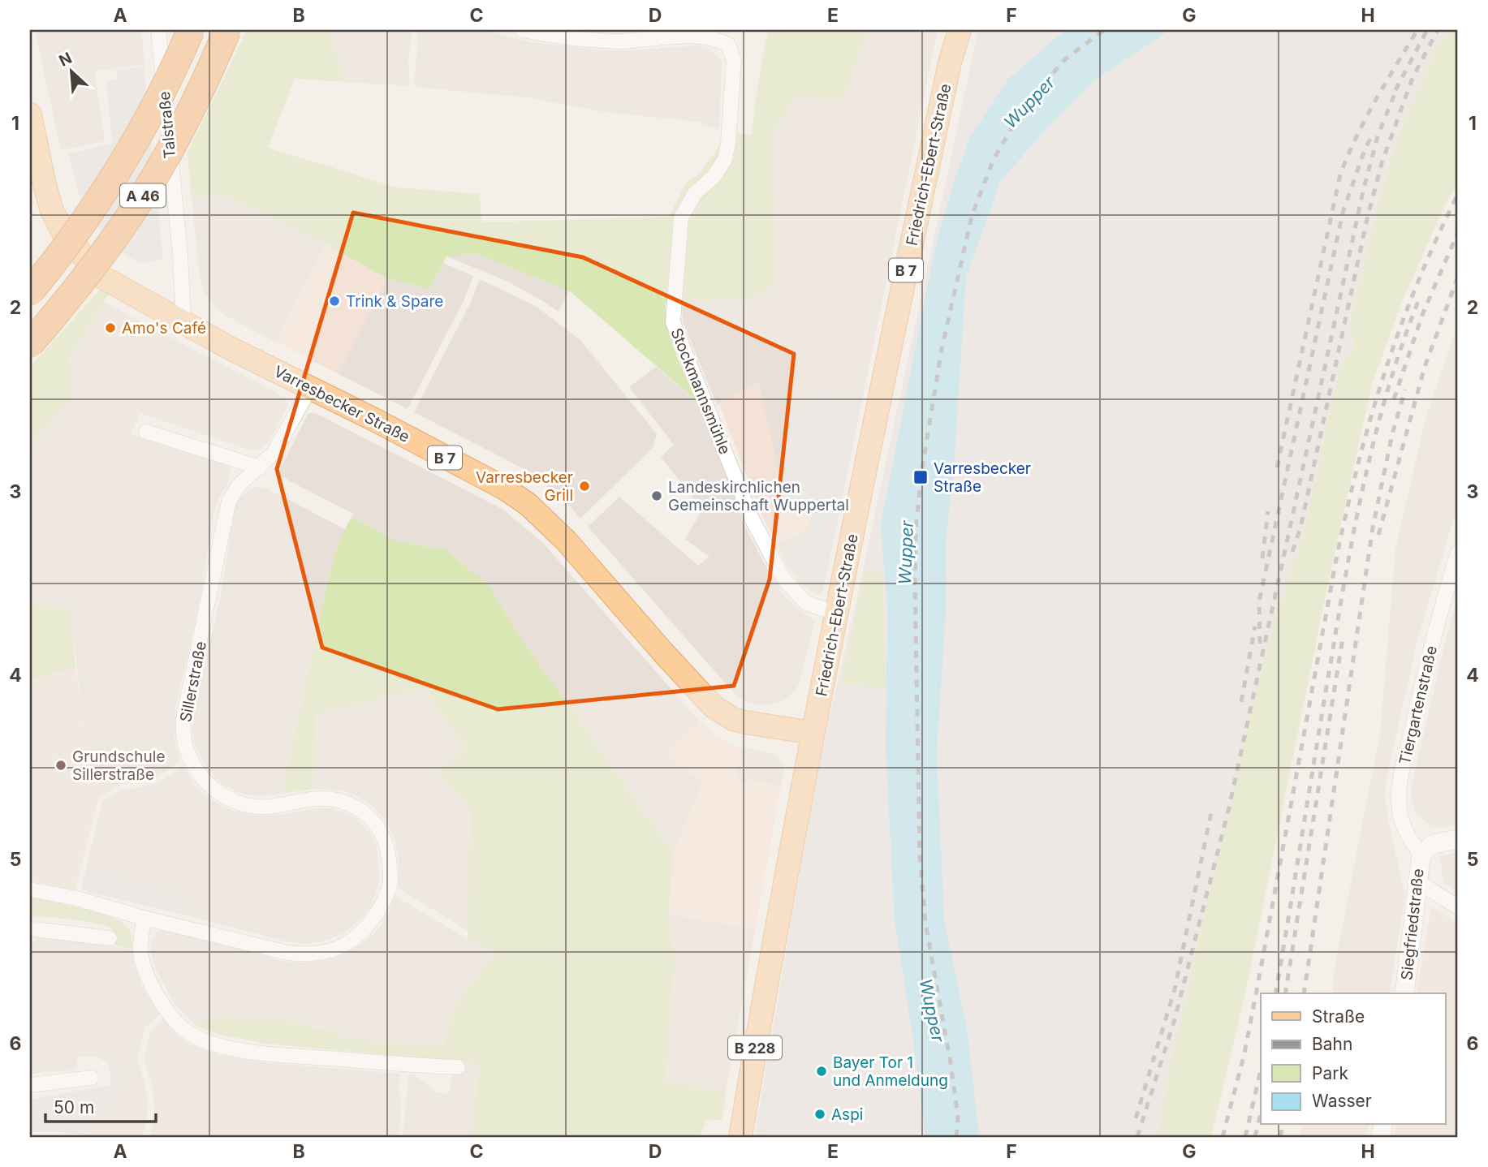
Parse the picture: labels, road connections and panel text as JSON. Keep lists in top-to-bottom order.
{
  "streets": {
    "highway": ["A 46"],
    "main road": [
      "Friedrich-Ebert-Straße",
      "B 7",
      "Varresbecker Straße",
      "B 228"
    ],
    "street": [
      "Talstraße",
      "Stockmannsmühle",
      "Sillerstraße",
      "Tiergartenstraße",
      "Siegfriedstraße"
    ]
  },
  "crossings": [
    ["Talstraße", "Varresbecker Straße"],
    ["Friedrich-Ebert-Straße", "Stockmannsmühle"],
    ["Friedrich-Ebert-Straße", "Varresbecker Straße"],
    ["Varresbecker Straße", "Sillerstraße"],
    ["Tiergartenstraße", "Siegfriedstraße"]
  ],
  "water": ["Wupper"],
  "places": {
    "other": [
      "Trink & Spare",
      "Amo's Café",
      "Varresbecker Grill",
      "Landeskirchlichen Gemeinschaft Wuppertal",
      "Grundschule Sillerstraße",
      "Bayer Tor 1 und Anmeldung",
      "Aspi"
    ],
    "transit": ["Varresbecker Straße"]
  },
  "legend": [
    "Straße",
    "Bahn",
    "Park",
    "Wasser"
  ],
  "scale_bar": "50 m",
  "north": "top left",
  "grid": {
    "columns": [
      "A",
      "B",
      "C",
      "D",
      "E",
      "F",
      "G",
      "H"
    ],
    "rows": [
      "1",
      "2",
      "3",
      "4",
      "5",
      "6"
    ]
  }
}
